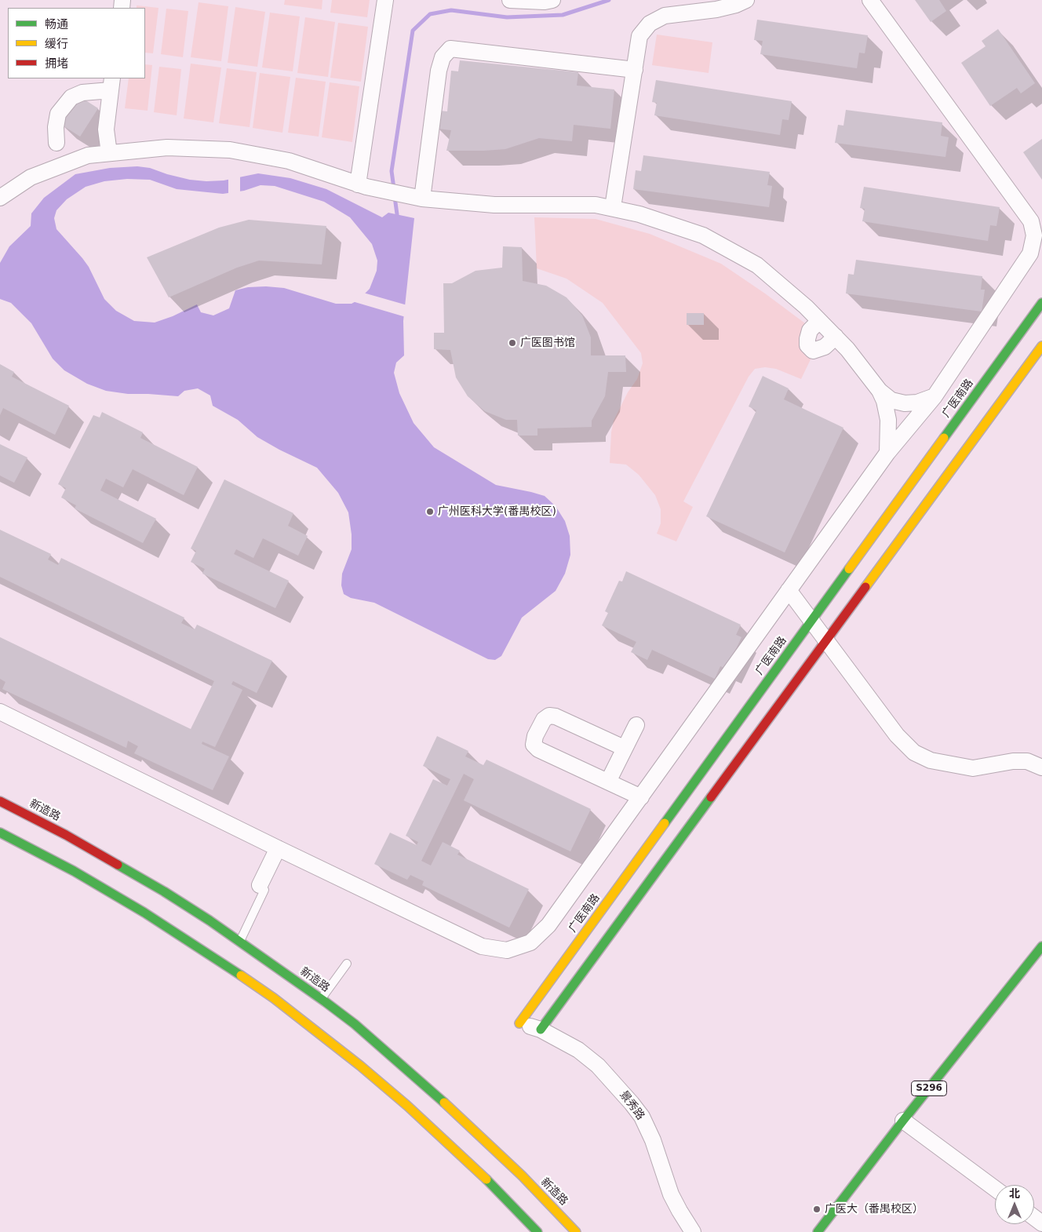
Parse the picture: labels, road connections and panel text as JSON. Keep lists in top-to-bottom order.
{
  "streets": {
    "main road": ["广医南路", "新造路", "S296"],
    "street": ["景秀路"]
  },
  "crossings": [
    ["广医南路", "景秀路"]
  ],
  "places": ["广医图书馆", "广州医科大学(番禺校区)", "广医大（番禺校区）"],
  "legend": ["畅通", "缓行", "拥堵"],
  "north": "top"
}
